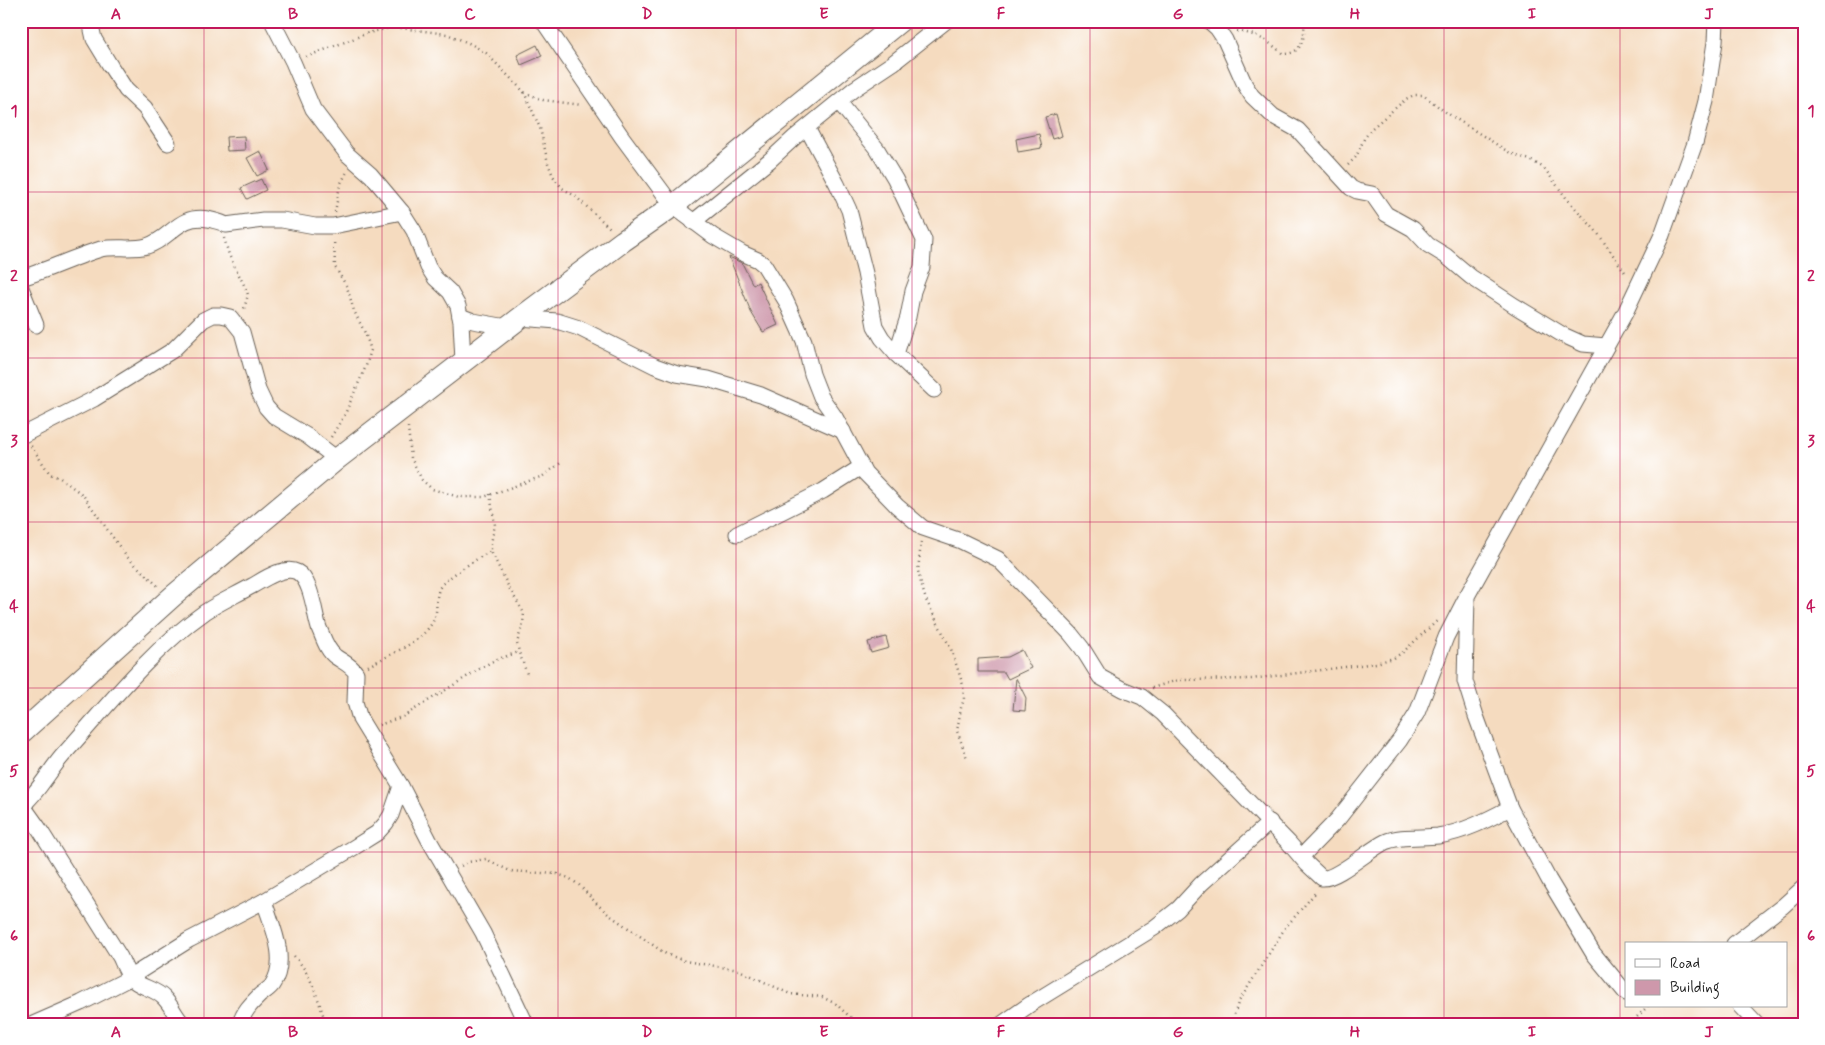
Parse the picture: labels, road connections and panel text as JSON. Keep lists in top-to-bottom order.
{
  "legend": ["Road", "Building"],
  "grid": {
    "columns": [
      "A",
      "B",
      "C",
      "D",
      "E",
      "F",
      "G",
      "H",
      "I",
      "J"
    ],
    "rows": [
      "1",
      "2",
      "3",
      "4",
      "5",
      "6"
    ]
  }
}
